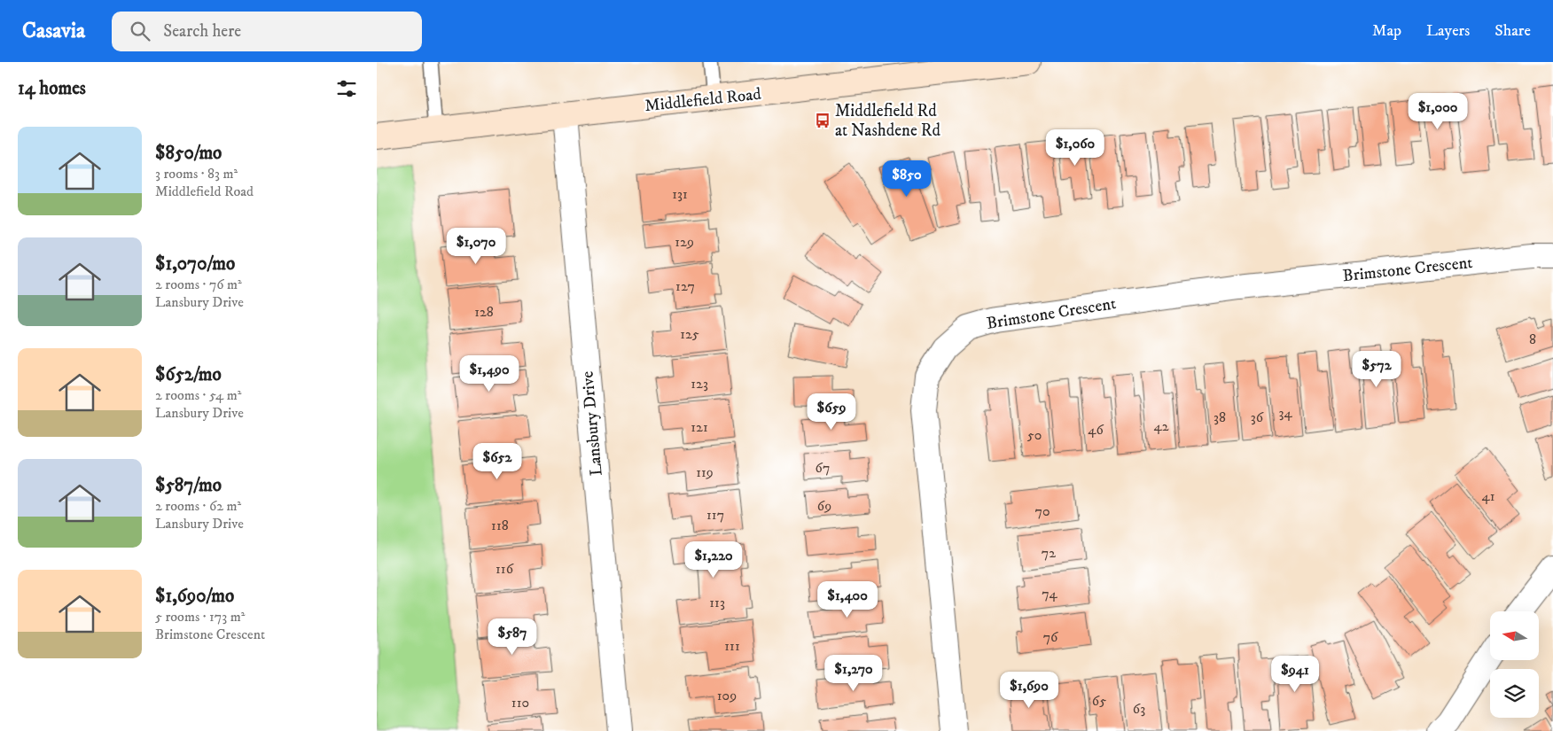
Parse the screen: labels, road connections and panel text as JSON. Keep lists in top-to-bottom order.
{
  "streets": {
    "main road": ["Middlefield Road"],
    "street": ["Brimstone Crescent", "Lansbury Drive"]
  },
  "crossings": [
    ["Middlefield Road", "Lansbury Drive"]
  ],
  "places": {
    "bus stop": ["Middlefield Rd at Nashdene Rd"]
  },
  "house_numbers": [
    "131",
    "129",
    "127",
    "128",
    "125",
    "8",
    "123",
    "34",
    "38",
    "36",
    "42",
    "121",
    "46",
    "50",
    "67",
    "119",
    "41",
    "69",
    "70",
    "117",
    "118",
    "72",
    "116",
    "74",
    "113",
    "76",
    "111",
    "109",
    "65",
    "110",
    "63"
  ],
  "north": "left",
  "page": {
    "header": "Casavia",
    "search": "Search here",
    "nav": ["Map", "Layers", "Share"],
    "heading": "14 homes",
    "price": [
      "$1,000",
      "$1,060",
      "$850",
      "$1,070",
      "$572",
      "$1,490",
      "$659",
      "$652",
      "$1,220",
      "$1,400",
      "$587",
      "$1,270",
      "$941",
      "$1,690"
    ],
    "list": [
      {
        "name": "$850/mo",
        "note": "3 rooms · 83 m² · Middlefield Road"
      },
      {
        "name": "$1,070/mo",
        "note": "2 rooms · 76 m² · Lansbury Drive"
      },
      {
        "name": "$652/mo",
        "note": "2 rooms · 54 m² · Lansbury Drive"
      },
      {
        "name": "$587/mo",
        "note": "2 rooms · 62 m² · Lansbury Drive"
      },
      {
        "name": "$1,690/mo",
        "note": "5 rooms · 173 m² · Brimstone Crescent"
      }
    ]
  }
}
